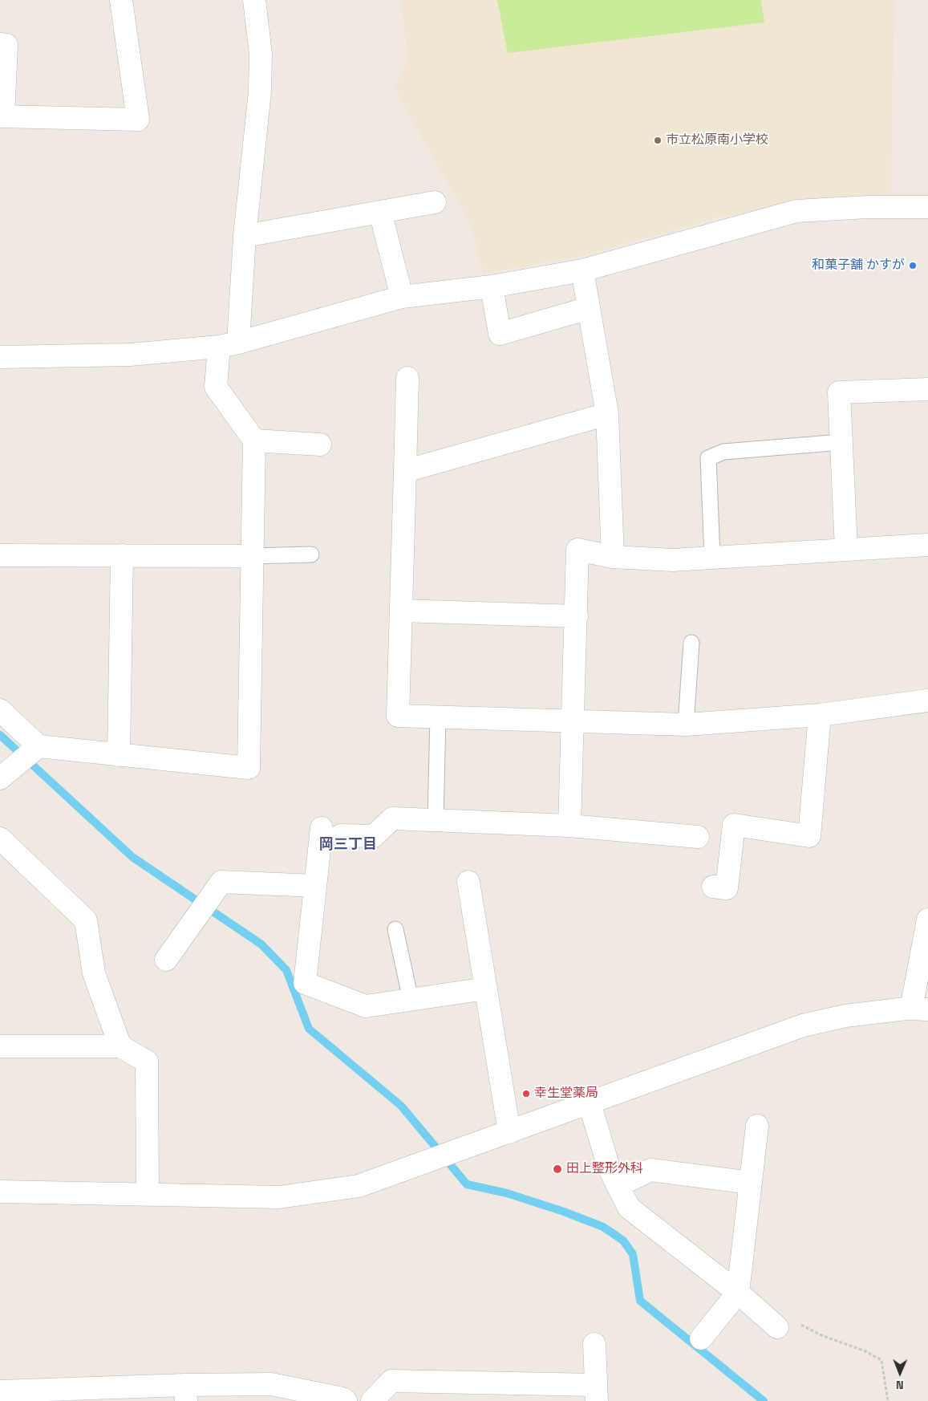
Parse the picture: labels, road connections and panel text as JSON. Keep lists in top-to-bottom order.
{
  "districts": ["岡三丁目"],
  "places": [
    "市立松原南小学校",
    "和菓子舗 かすが",
    "幸生堂薬局",
    "田上整形外科"
  ],
  "north": "bottom"
}
